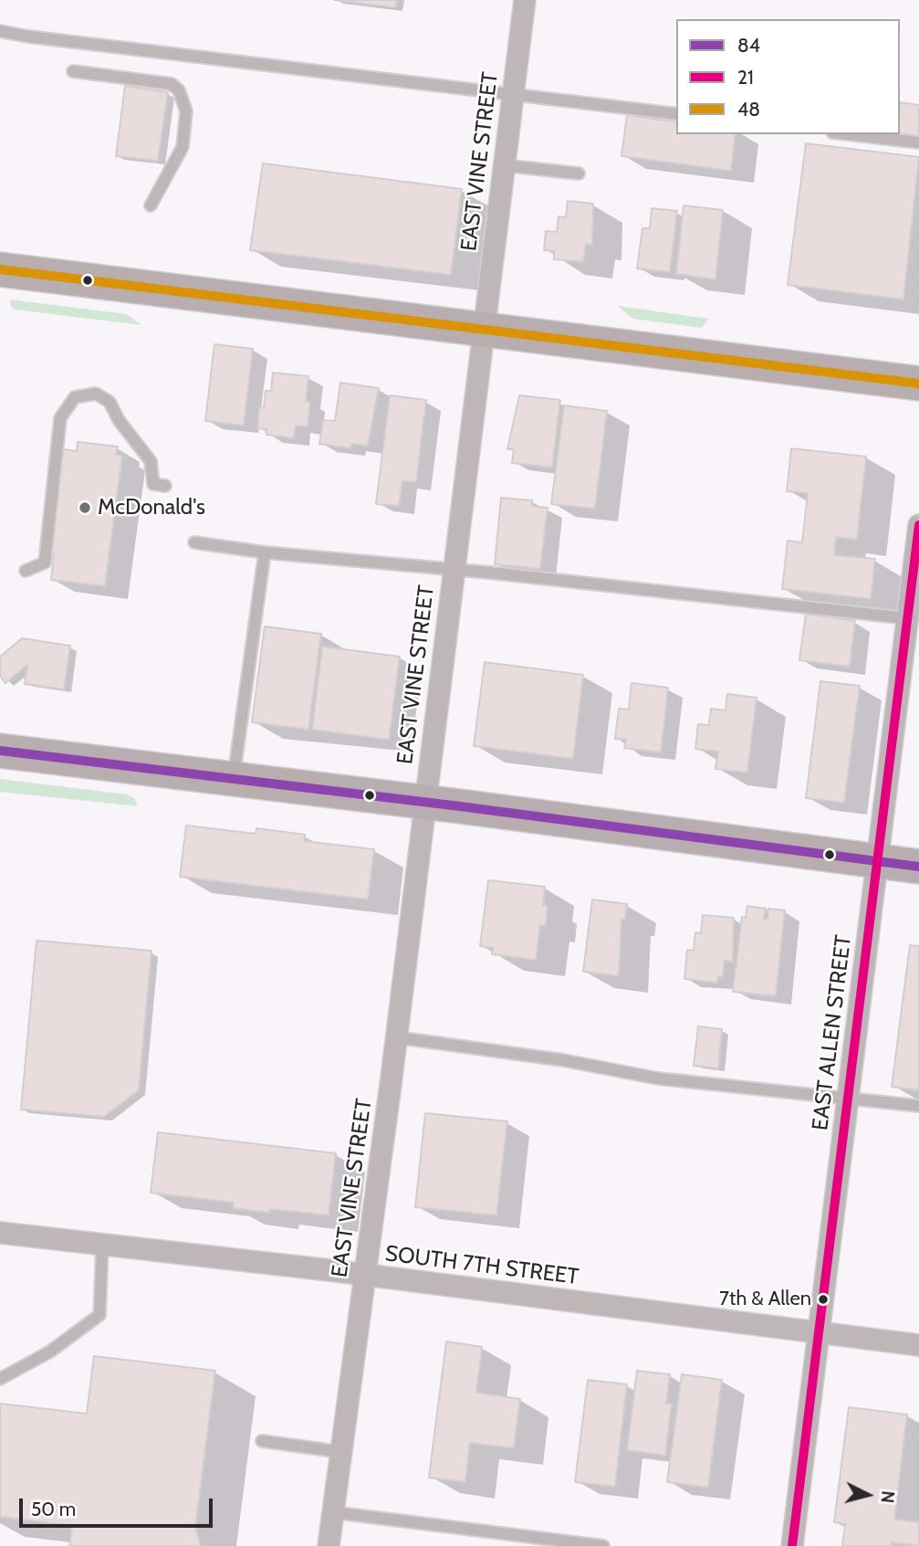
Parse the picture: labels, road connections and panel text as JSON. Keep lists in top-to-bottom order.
{
  "streets": {
    "street": ["EAST VINE STREET", "EAST ALLEN STREET", "SOUTH 7TH STREET"]
  },
  "crossings": [
    ["EAST VINE STREET", "SOUTH 7TH STREET"],
    ["EAST ALLEN STREET", "SOUTH 7TH STREET"]
  ],
  "places": ["McDonald's", "7th & Allen"],
  "lines": ["transit line 48", "transit line 21", "transit line 84"],
  "legend": ["84", "21", "48"],
  "scale_bar": "50 m",
  "north": "right"
}
